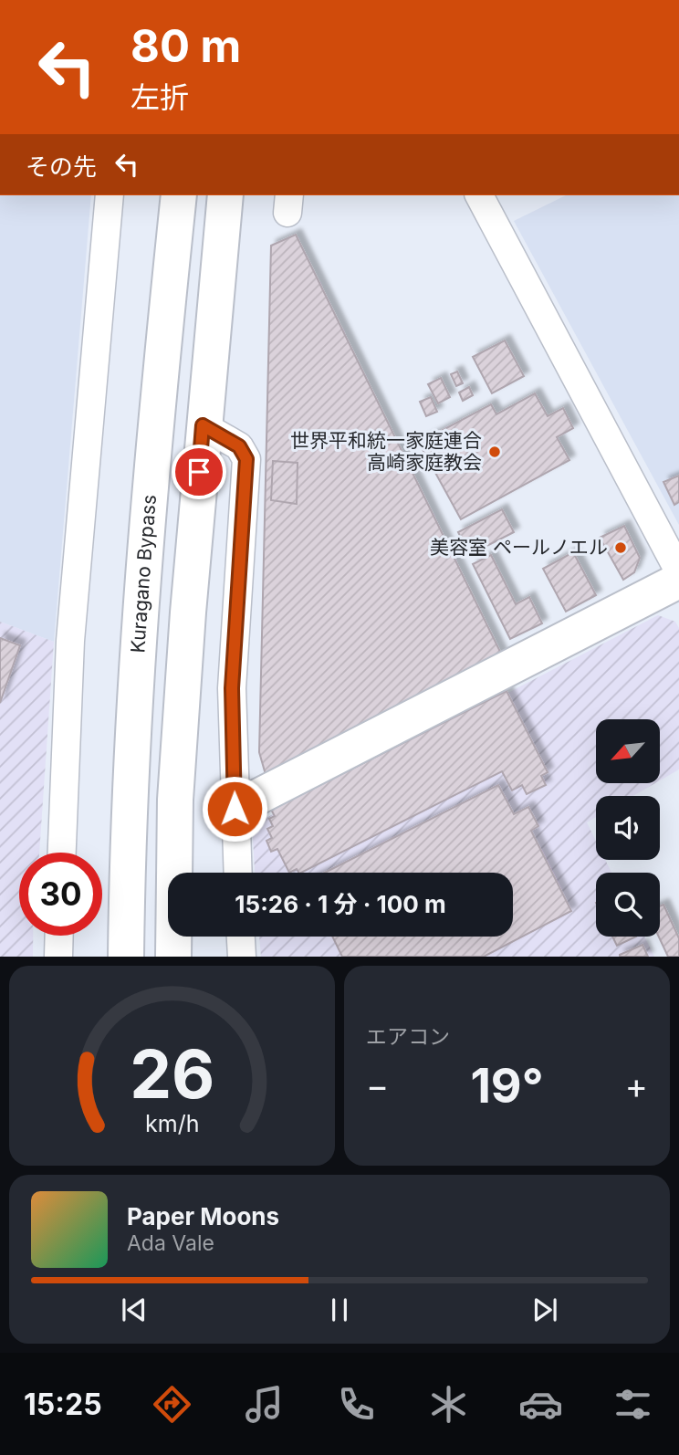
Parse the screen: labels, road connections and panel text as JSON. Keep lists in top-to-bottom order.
{
  "streets": {
    "main road": ["Kuragano Bypass"]
  },
  "places": ["世界平和統一家庭連合 高崎家庭教会", "美容室 ペールノエル"],
  "north": "bottom left",
  "page": {
    "turn": ["80 m", "左折"],
    "then": "その先",
    "limit": "30",
    "trip": "15:26 · 1 分 · 100 m",
    "tile": "エアコン",
    "heat": ["−", "19°", "+"],
    "song": ["Paper Moons", "Ada Vale"],
    "tabs": "15:25",
    "gauge": ["26", "km/h"]
  }
}
